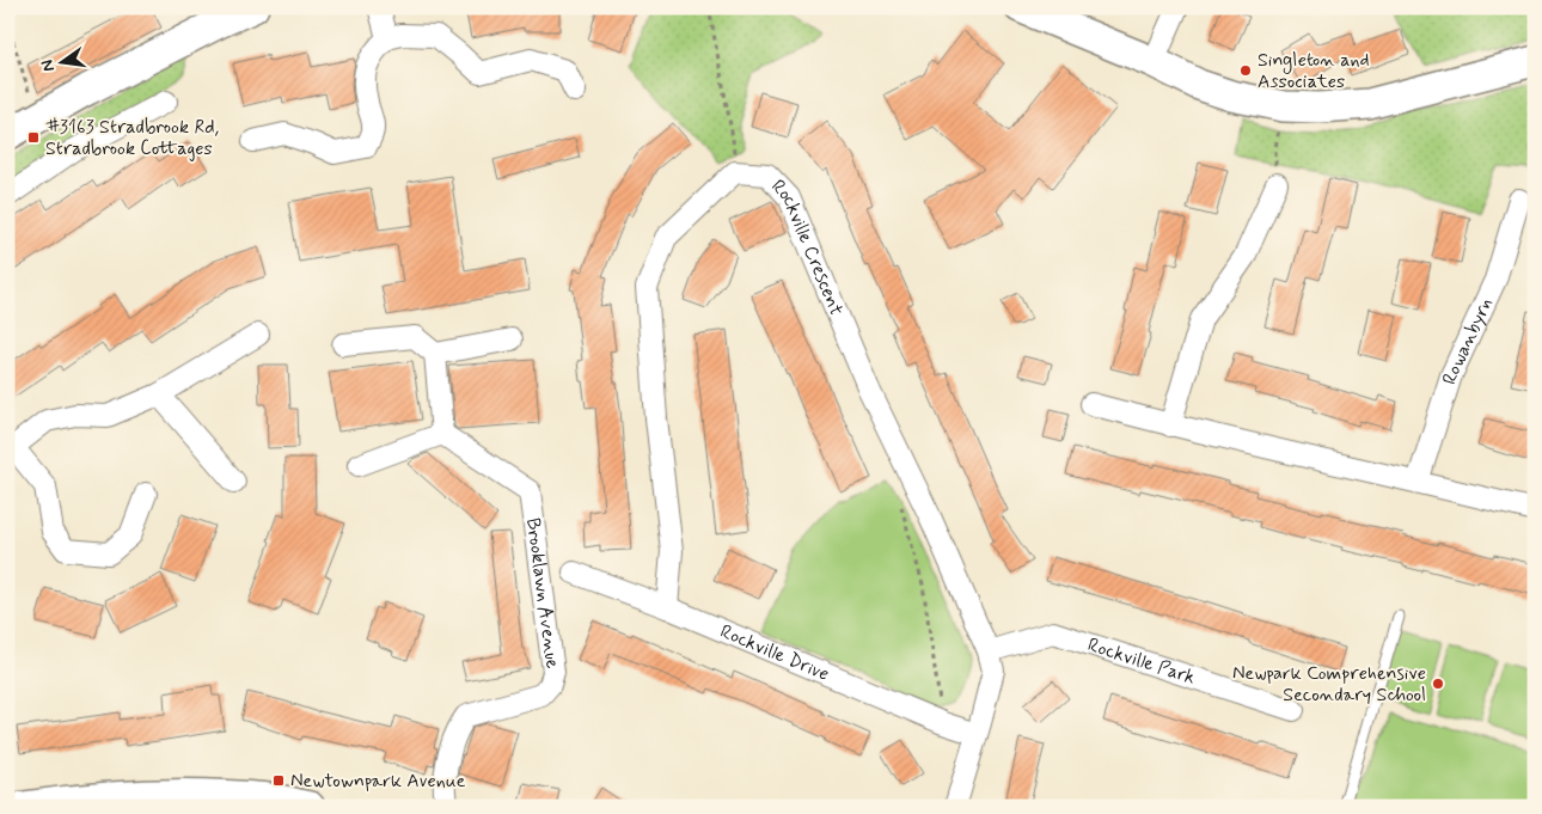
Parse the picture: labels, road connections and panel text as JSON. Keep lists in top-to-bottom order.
{
  "streets": {
    "street": [
      "Rockville Crescent",
      "Rowanbyrn",
      "Brooklawn Avenue",
      "Rockville Drive",
      "Rockville Park"
    ]
  },
  "crossings": [
    ["Rockville Crescent", "Rockville Drive"],
    ["Rockville Crescent", "Rockville Park"]
  ],
  "places": {
    "other": ["Singleton and Associates", "Newpark Comprehensive Secondary School"],
    "transit": ["#3163 Stradbrook Rd, Stradbrook Cottages", "Newtownpark Avenue"]
  },
  "north": "left"
}
